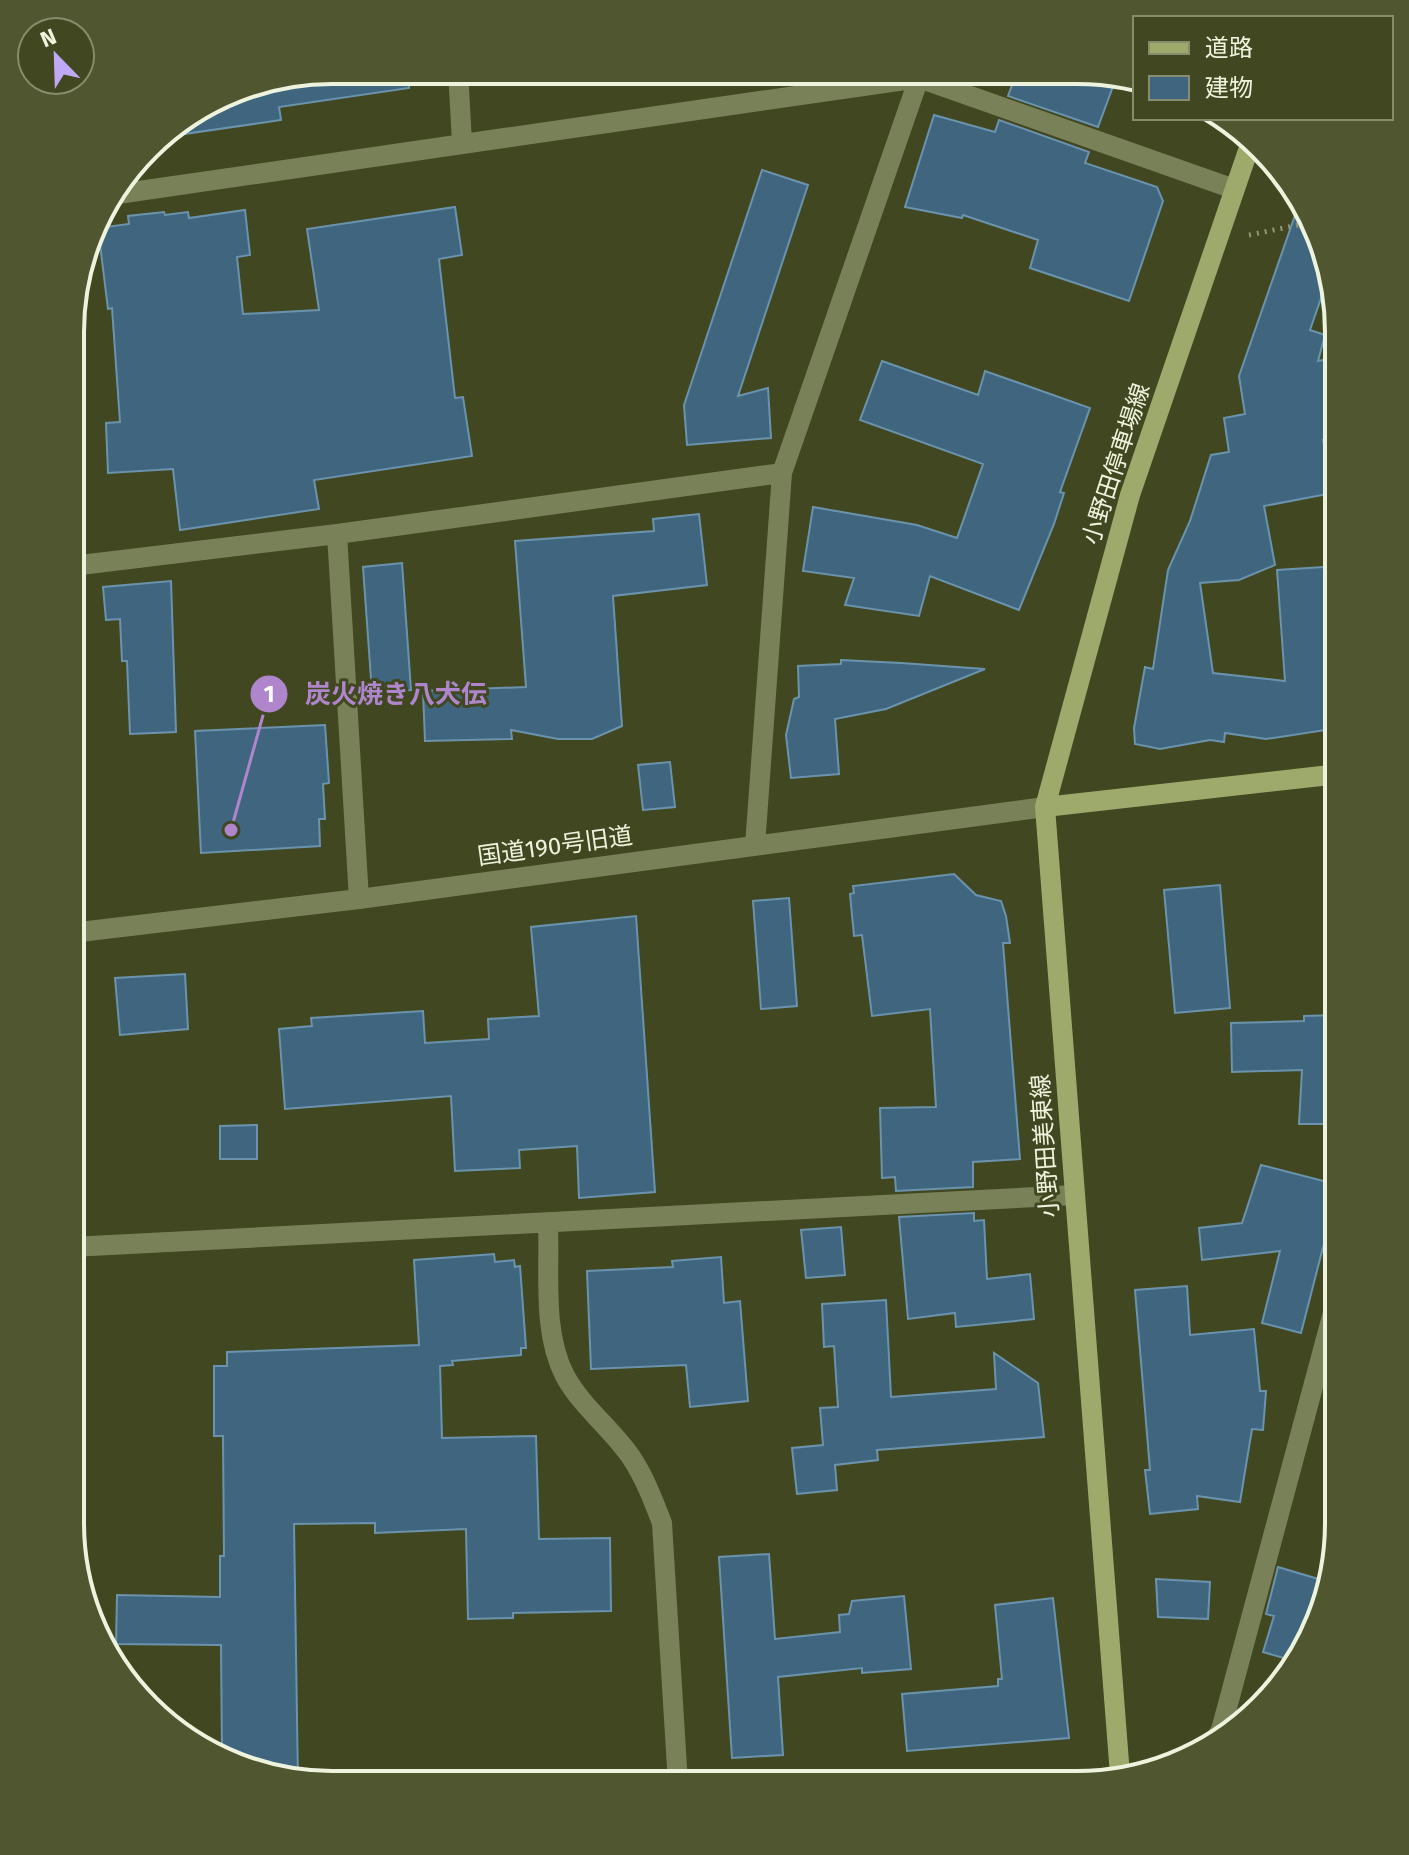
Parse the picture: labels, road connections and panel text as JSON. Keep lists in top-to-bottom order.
{
  "streets": {
    "main road": ["小野田停車場線", "小野田美東線"],
    "street": ["国道190号旧道"]
  },
  "crossings": [
    ["小野田停車場線", "国道190号旧道"],
    ["小野田停車場線", "小野田美東線"],
    ["国道190号旧道", "小野田美東線"]
  ],
  "places": ["炭火焼き八犬伝"],
  "legend": ["道路", "建物"],
  "north": "top left"
}
